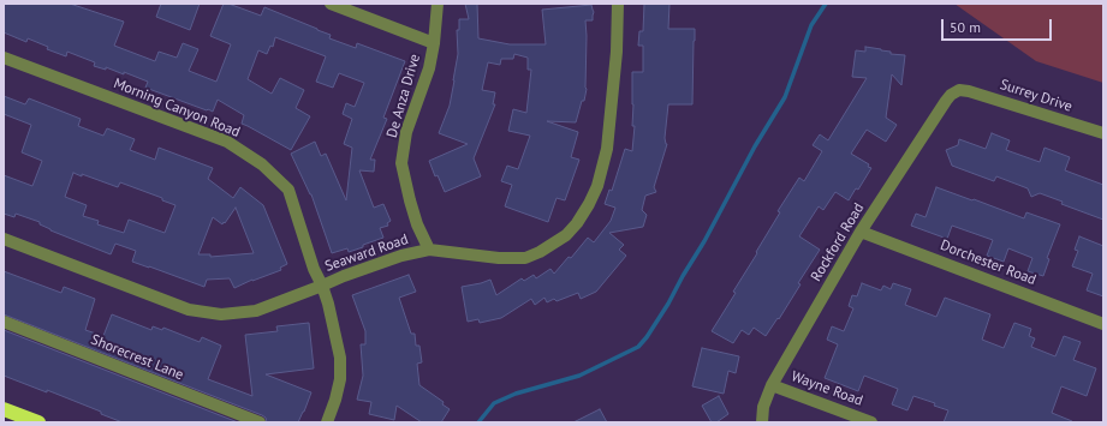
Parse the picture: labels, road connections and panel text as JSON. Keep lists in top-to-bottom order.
{
  "streets": {
    "street": [
      "De Anza Drive",
      "Surrey Drive",
      "Morning Canyon Road",
      "Rockford Road",
      "Seaward Road",
      "Dorchester Road",
      "Shorecrest Lane",
      "Wayne Road"
    ]
  },
  "crossings": [
    ["De Anza Drive", "Seaward Road"],
    ["Surrey Drive", "Rockford Road"],
    ["Morning Canyon Road", "Seaward Road"],
    ["Rockford Road", "Dorchester Road"],
    ["Rockford Road", "Wayne Road"]
  ],
  "scale_bar": "50 m"
}
